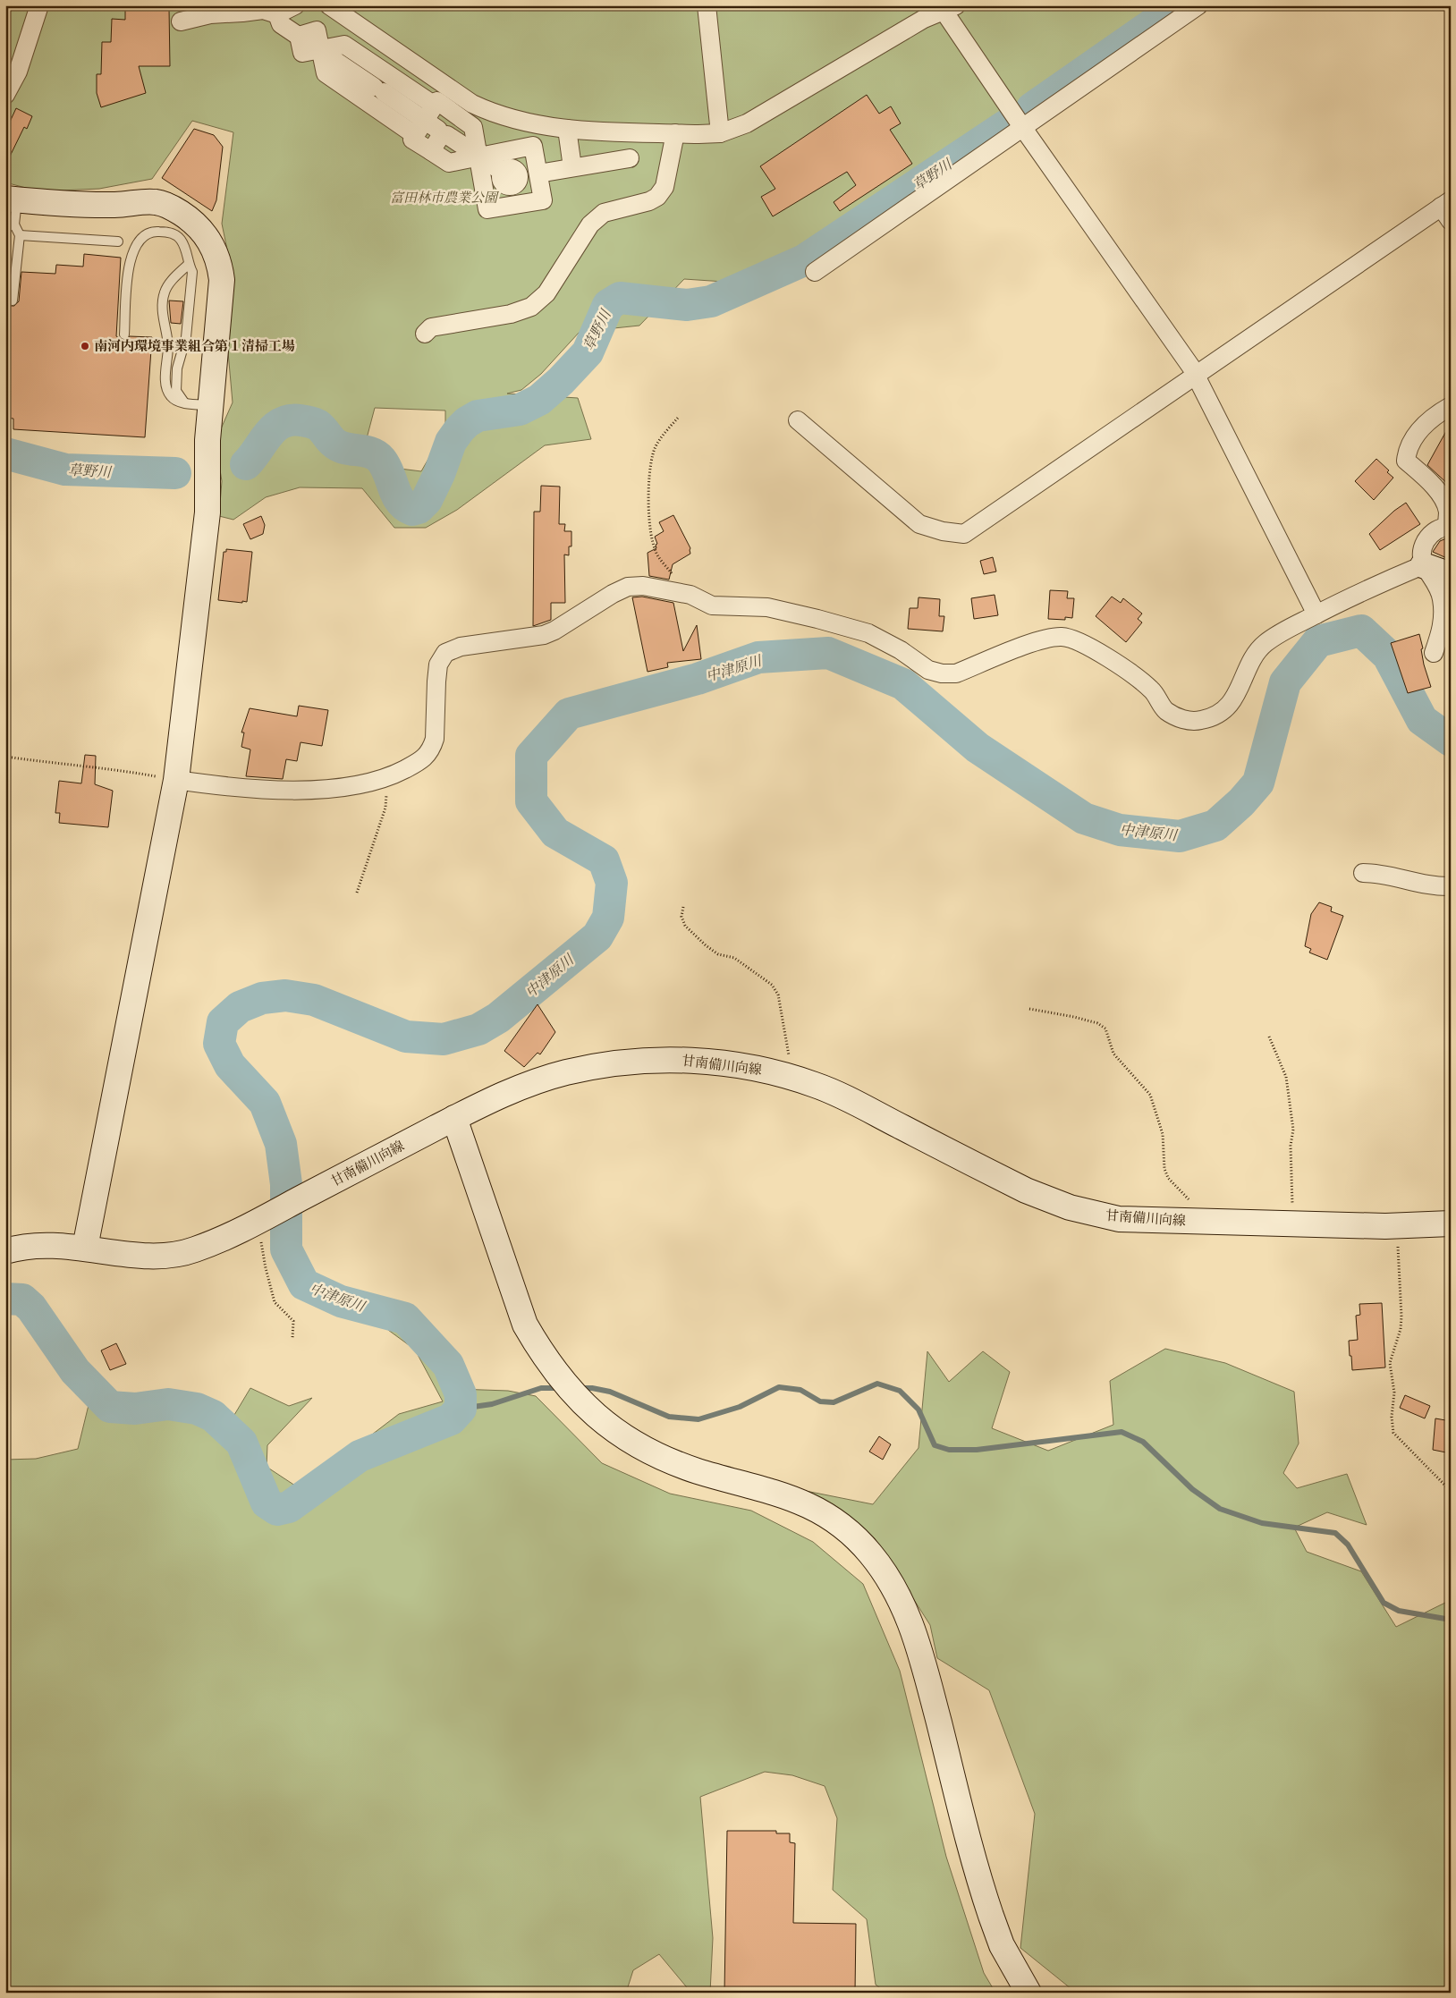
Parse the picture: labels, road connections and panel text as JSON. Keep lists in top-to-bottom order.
{
  "streets": {
    "street": ["甘南備川向線"]
  },
  "water": ["草野川", "中津原川"],
  "parks": ["富田林市農業公園"],
  "places": ["南河内環境事業組合第１清掃工場"]
}
